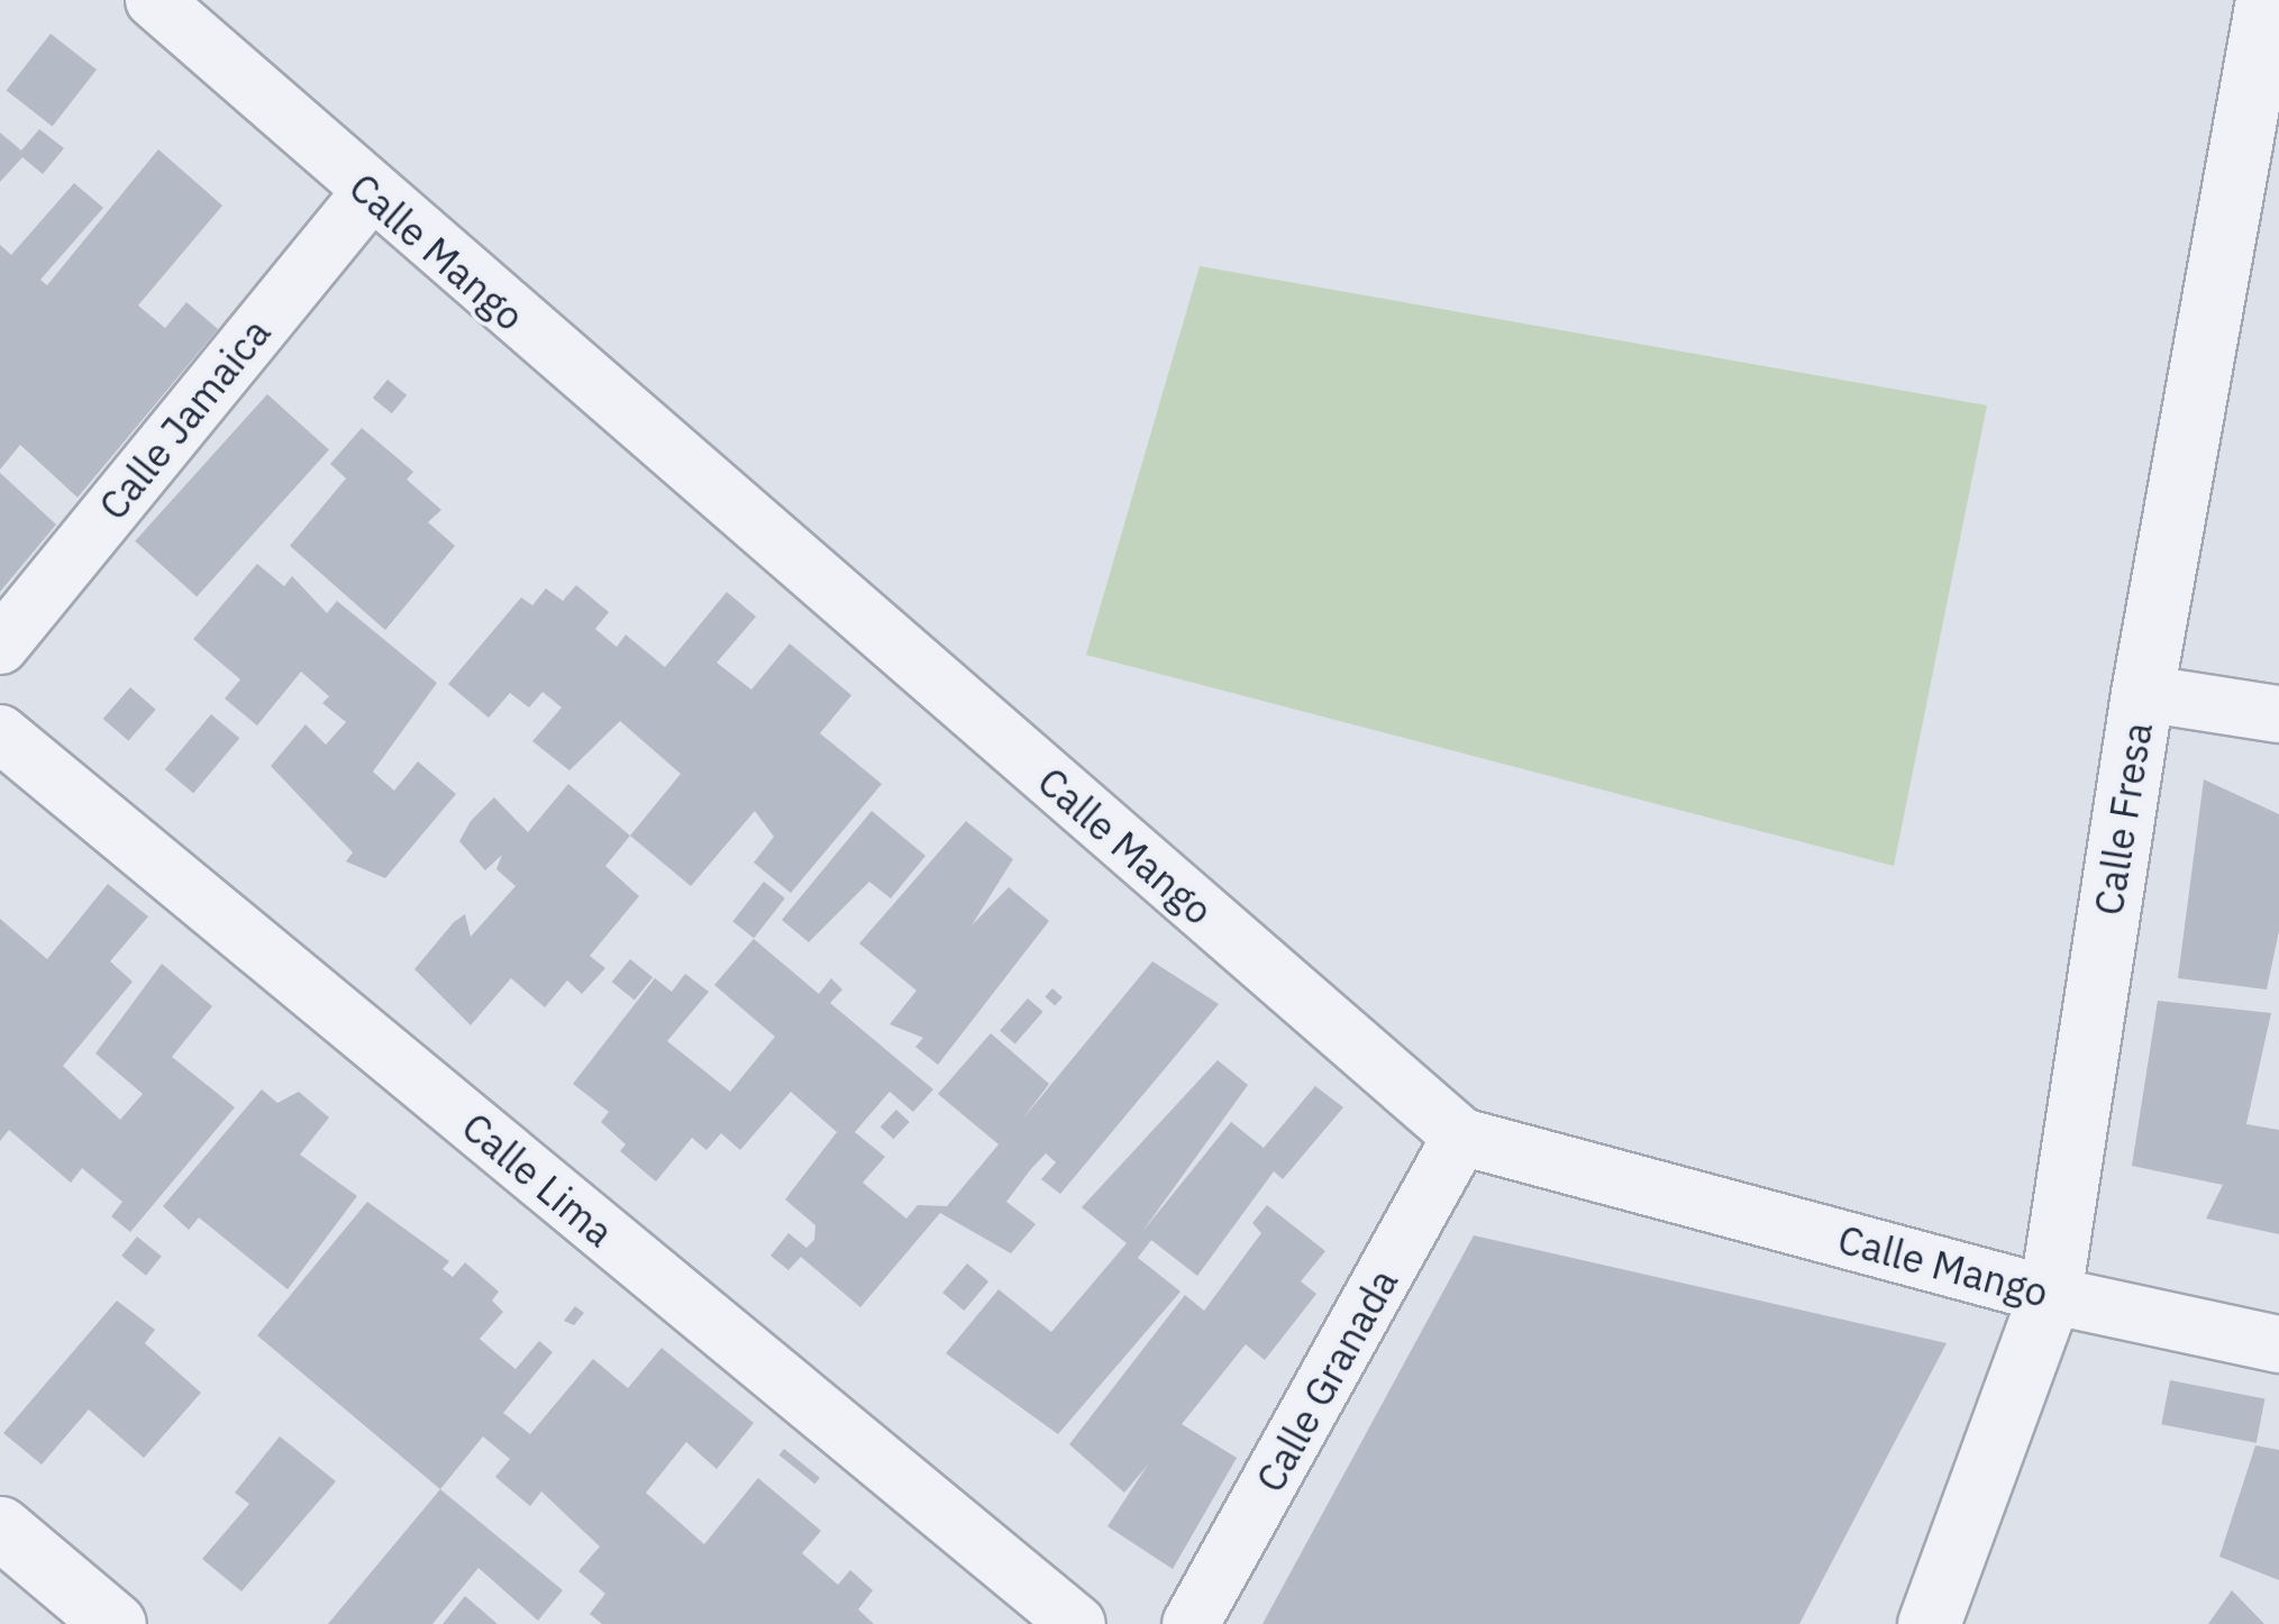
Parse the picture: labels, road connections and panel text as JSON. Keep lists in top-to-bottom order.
{
  "streets": {
    "street": [
      "Calle Mango",
      "Calle Jamaica",
      "Calle Fresa",
      "Calle Lima",
      "Calle Granada"
    ]
  },
  "crossings": [
    ["Calle Mango", "Calle Jamaica"],
    ["Calle Mango", "Calle Fresa"],
    ["Calle Mango", "Calle Granada"]
  ]
}
